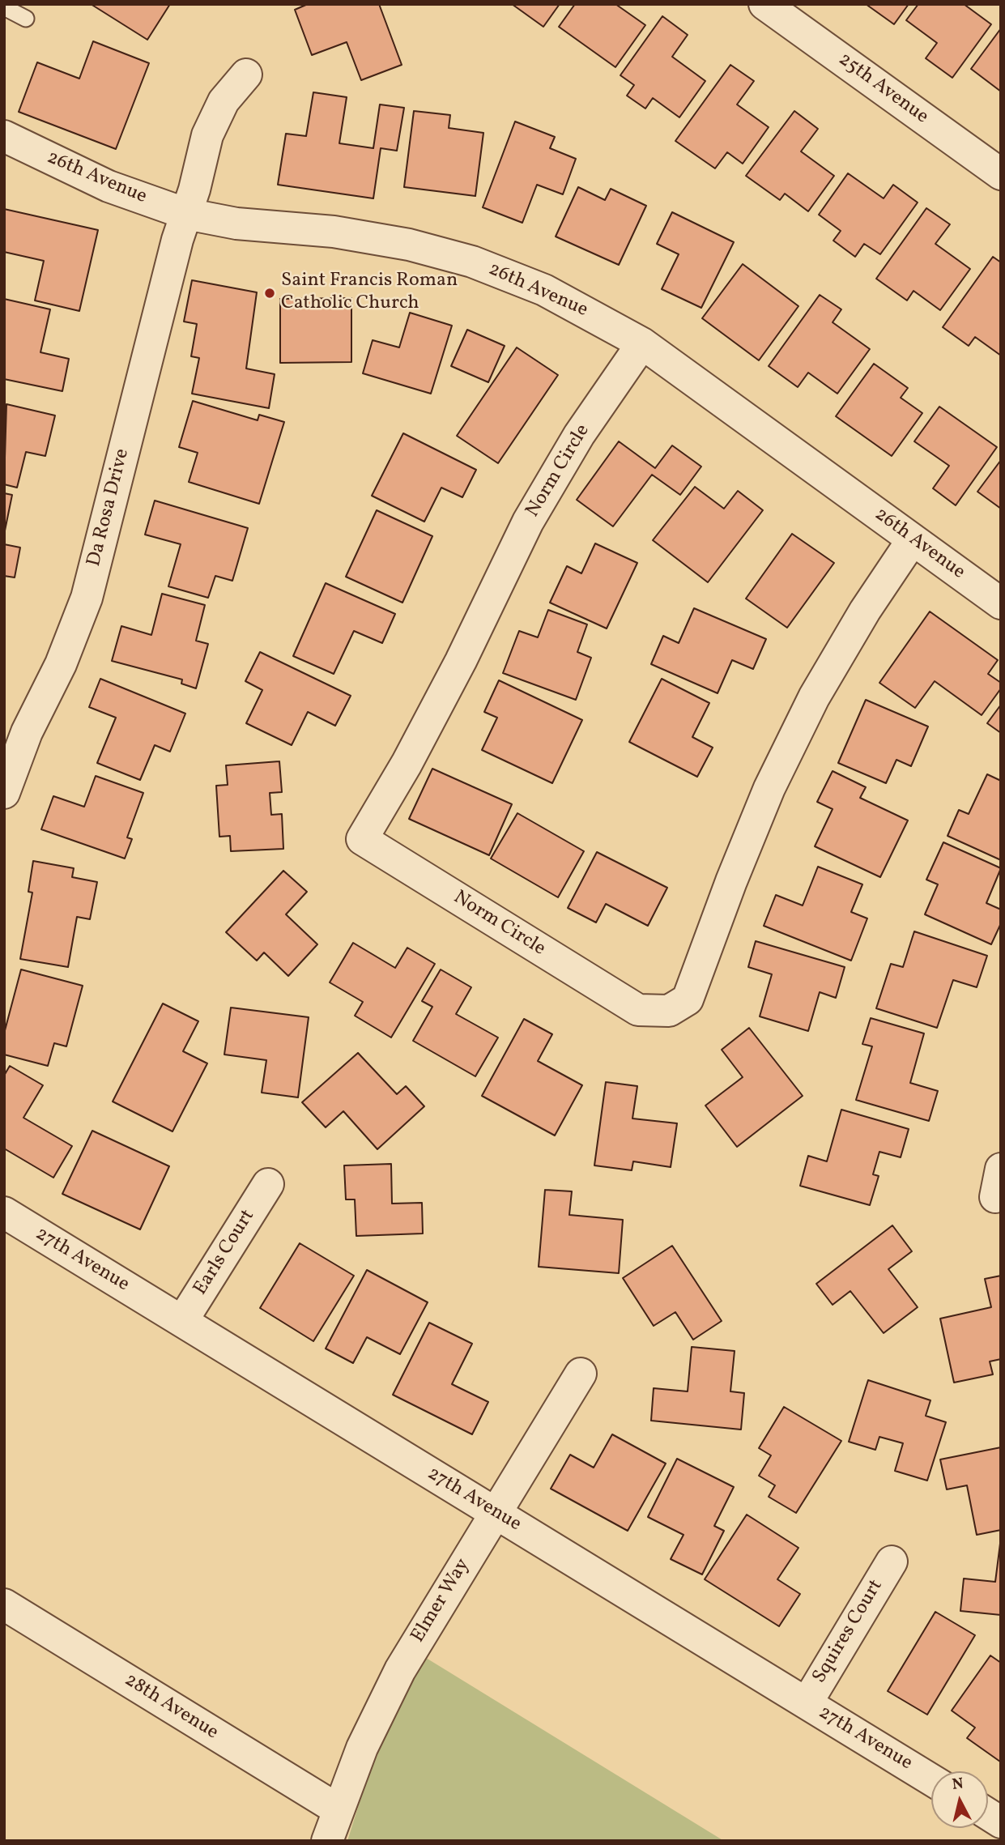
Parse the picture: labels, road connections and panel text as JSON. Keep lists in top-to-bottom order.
{
  "streets": {
    "street": [
      "25th Avenue",
      "26th Avenue",
      "Norm Circle",
      "Da Rosa Drive",
      "Earls Court",
      "27th Avenue",
      "Elmer Way",
      "Squires Court",
      "28th Avenue"
    ]
  },
  "crossings": [
    ["26th Avenue", "Norm Circle"],
    ["26th Avenue", "Da Rosa Drive"],
    ["Earls Court", "27th Avenue"],
    ["27th Avenue", "Elmer Way"],
    ["27th Avenue", "Squires Court"],
    ["Elmer Way", "28th Avenue"]
  ],
  "places": ["Saint Francis Roman Catholic Church"],
  "north": "top"
}
